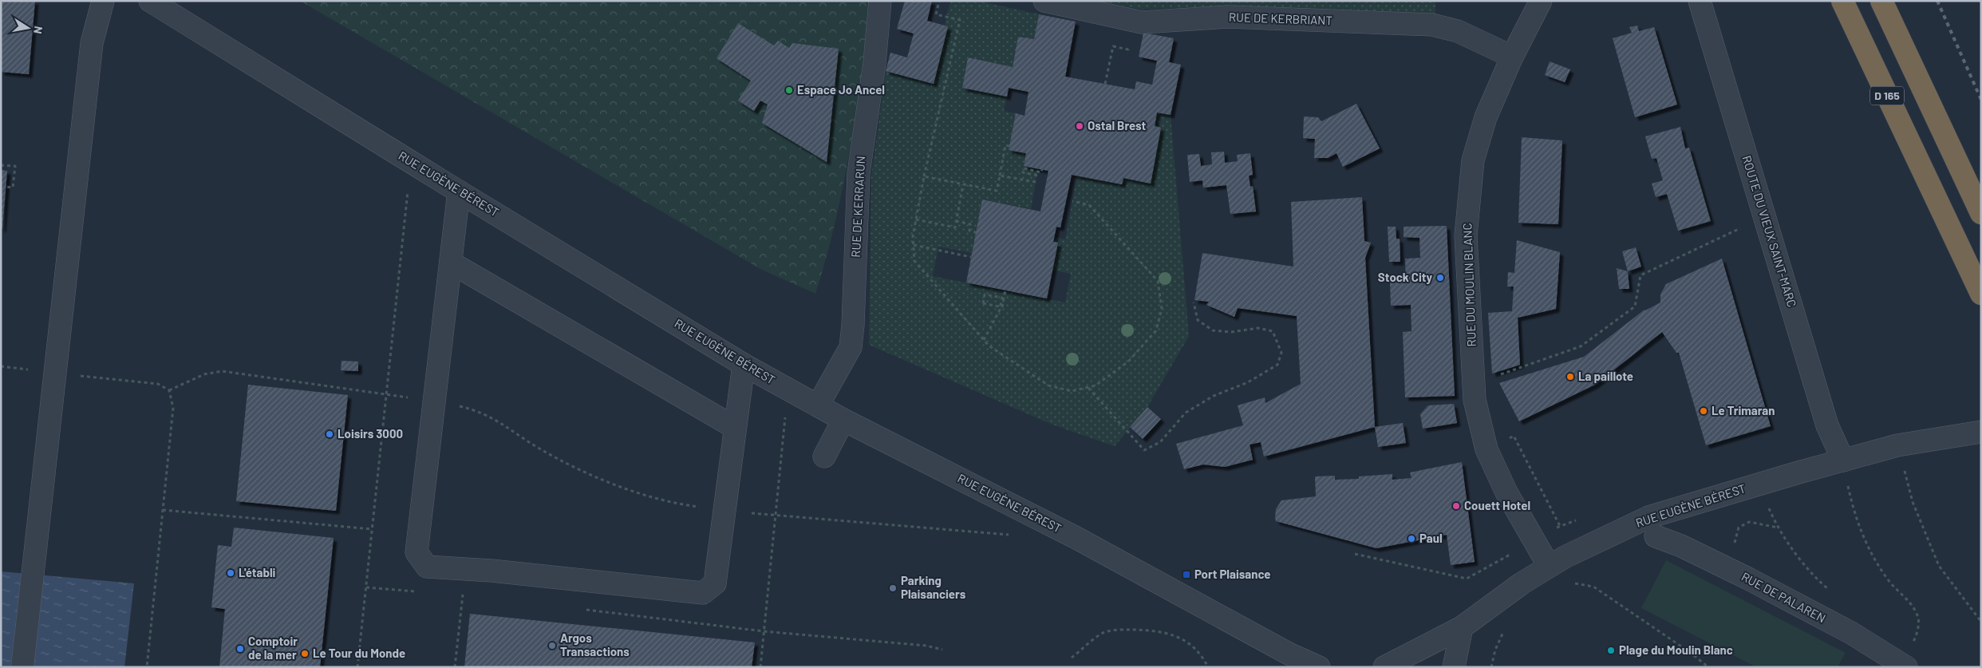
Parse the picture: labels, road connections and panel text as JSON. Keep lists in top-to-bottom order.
{
  "streets": {
    "highway": ["D 165"],
    "street": [
      "RUE DE KERBRIANT",
      "RUE EUGÈNE BÉREST",
      "RUE DE KERRARUN",
      "ROUTE DU VIEUX SAINT-MARC",
      "RUE DU MOULIN BLANC",
      "RUE DE PALAREN"
    ]
  },
  "crossings": [
    ["RUE DE KERBRIANT", "RUE DU MOULIN BLANC"],
    ["RUE EUGÈNE BÉREST", "RUE DE KERRARUN"],
    ["RUE EUGÈNE BÉREST", "ROUTE DU VIEUX SAINT-MARC"],
    ["RUE EUGÈNE BÉREST", "RUE DU MOULIN BLANC"]
  ],
  "places": {
    "other": [
      "Espace Jo Ancel",
      "Ostal Brest",
      "Stock City",
      "La paillote",
      "Le Trimaran",
      "Loisirs 3000",
      "Couett Hotel",
      "Paul",
      "L'établi",
      "Parking Plaisanciers",
      "Argos Transactions",
      "Comptoir de la mer",
      "Plage du Moulin Blanc",
      "Le Tour du Monde"
    ],
    "transit": ["Port Plaisance"]
  },
  "north": "right"
}
